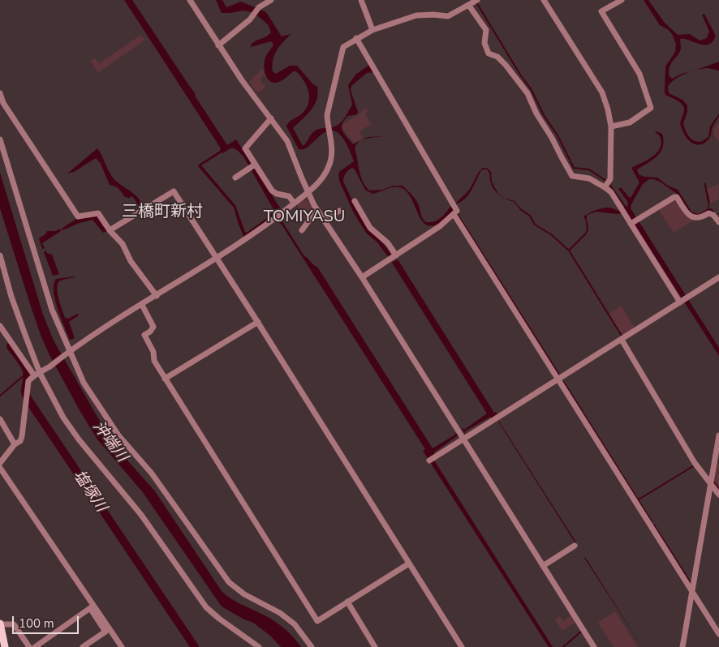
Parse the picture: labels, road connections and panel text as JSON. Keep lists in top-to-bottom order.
{
  "districts": ["三橋町新村", "TOMIYASU"],
  "water": ["沖端川", "塩塚川"],
  "scale_bar": "100 m"
}
